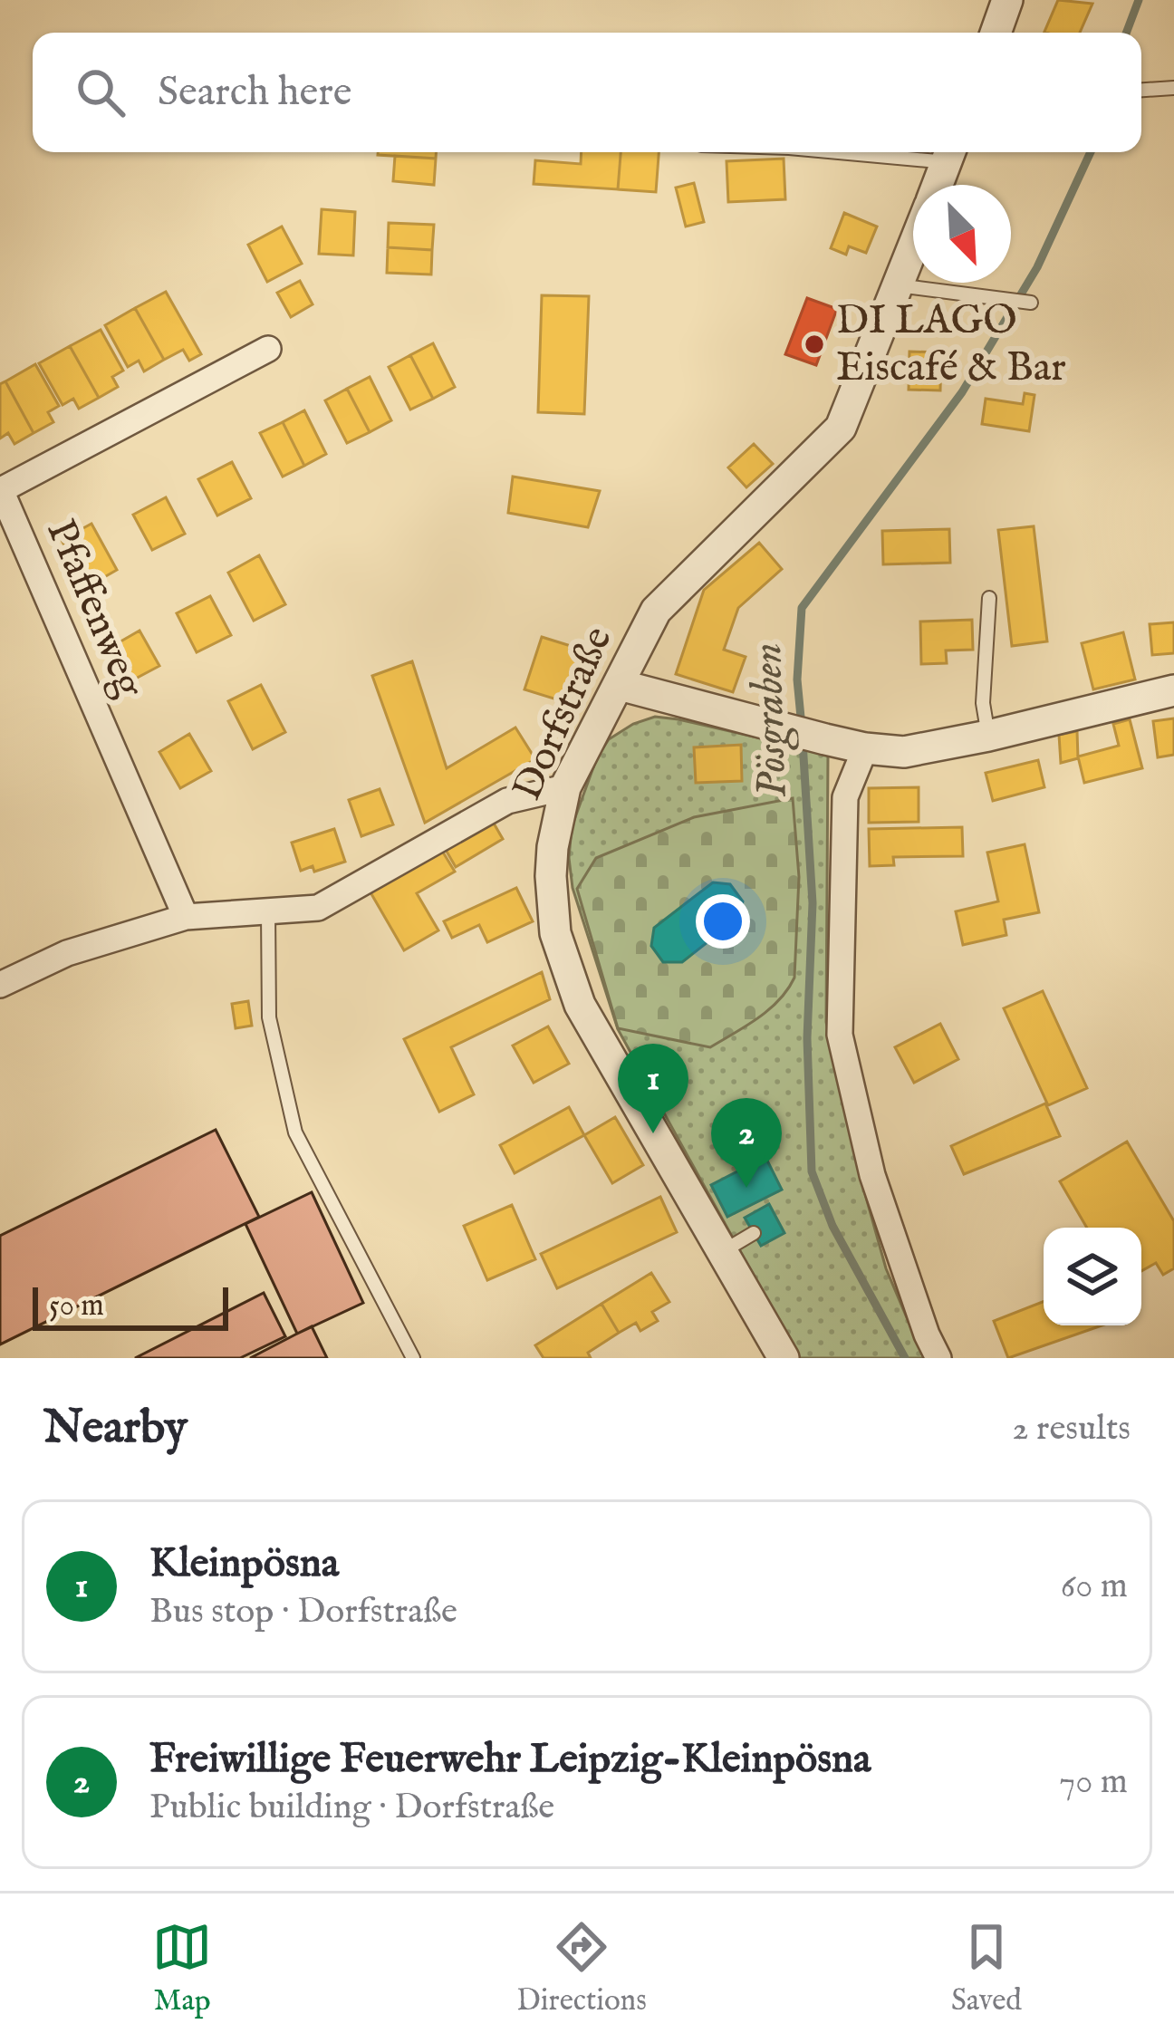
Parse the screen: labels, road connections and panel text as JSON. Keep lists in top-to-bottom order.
{
  "streets": {
    "street": ["Pfaffenweg", "Dorfstraße"]
  },
  "water": ["Pösgraben"],
  "places": ["DI LAGO Eiscafé & Bar"],
  "scale_bar": "50 m",
  "north": "bottom right",
  "page": {
    "search": "Search here",
    "pins": ["1", "2"],
    "scale": "50 m",
    "heading": ["Nearby", "2 results"],
    "list": [
      {
        "mark": "1",
        "name": "Kleinpösna",
        "note": "Bus stop · Dorfstraße",
        "value": "60 m"
      },
      {
        "mark": "2",
        "name": "Freiwillige Feuerwehr Leipzig-Kleinpösna",
        "note": "Public building · Dorfstraße",
        "value": "70 m"
      }
    ],
    "nav": ["Map", "Directions", "Saved"]
  }
}
